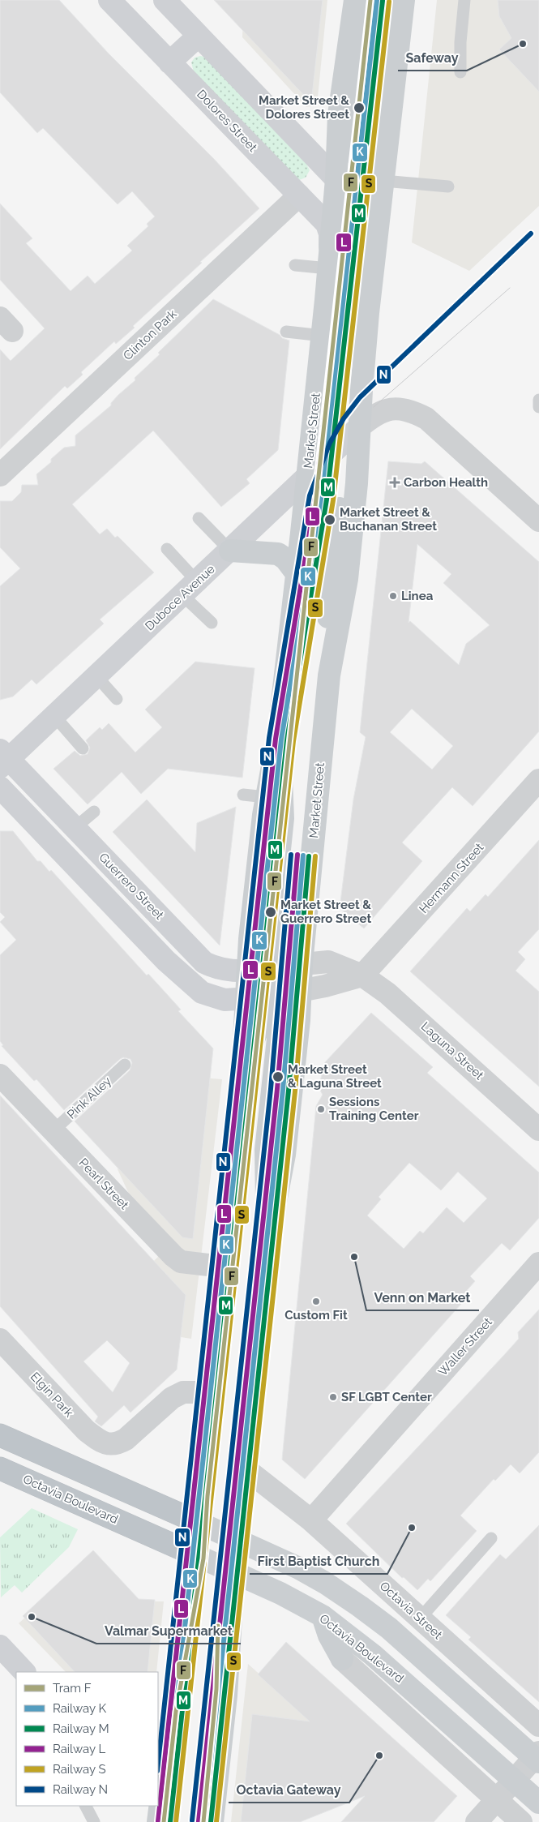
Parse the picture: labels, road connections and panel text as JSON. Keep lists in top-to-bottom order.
{
  "streets": {
    "highway": ["Octavia Boulevard"],
    "main road": [
      "Dolores Street",
      "Market Street",
      "Duboce Avenue",
      "Guerrero Street"
    ],
    "street": [
      "Clinton Park",
      "Hermann Street",
      "Laguna Street",
      "Pearl Street",
      "Waller Street",
      "Elgin Park",
      "Octavia Street"
    ],
    "lane": ["Pink Alley"]
  },
  "crossings": [
    ["Dolores Street", "Clinton Park"],
    ["Dolores Street", "Market Street"],
    ["Market Street", "Duboce Avenue"],
    ["Market Street", "Guerrero Street"],
    ["Market Street", "Laguna Street"],
    ["Market Street", "Pearl Street"],
    ["Market Street", "Elgin Park"],
    ["Market Street", "Octavia Boulevard"],
    ["Market Street", "Octavia Street"],
    ["Duboce Avenue", "Guerrero Street"],
    ["Hermann Street", "Laguna Street"],
    ["Guerrero Street", "Laguna Street"],
    ["Pink Alley", "Pearl Street"],
    ["Waller Street", "Octavia Street"]
  ],
  "places": {
    "other": [
      "Safeway",
      "Market Street & Dolores Street",
      "Market Street & Buchanan Street",
      "Linea",
      "Market Street & Guerrero Street",
      "Market Street & Laguna Street",
      "Sessions Training Center",
      "Venn on Market",
      "Custom Fit",
      "SF LGBT Center",
      "First Baptist Church",
      "Valmar Supermarket",
      "Octavia Gateway"
    ],
    "health": ["Carbon Health"]
  },
  "lines": [
    "tram line F",
    "rail line K",
    "rail line L",
    "rail line M",
    "rail line S",
    "rail line N"
  ],
  "legend": [
    "Tram F",
    "Railway K",
    "Railway M",
    "Railway L",
    "Railway S",
    "Railway N"
  ]
}
